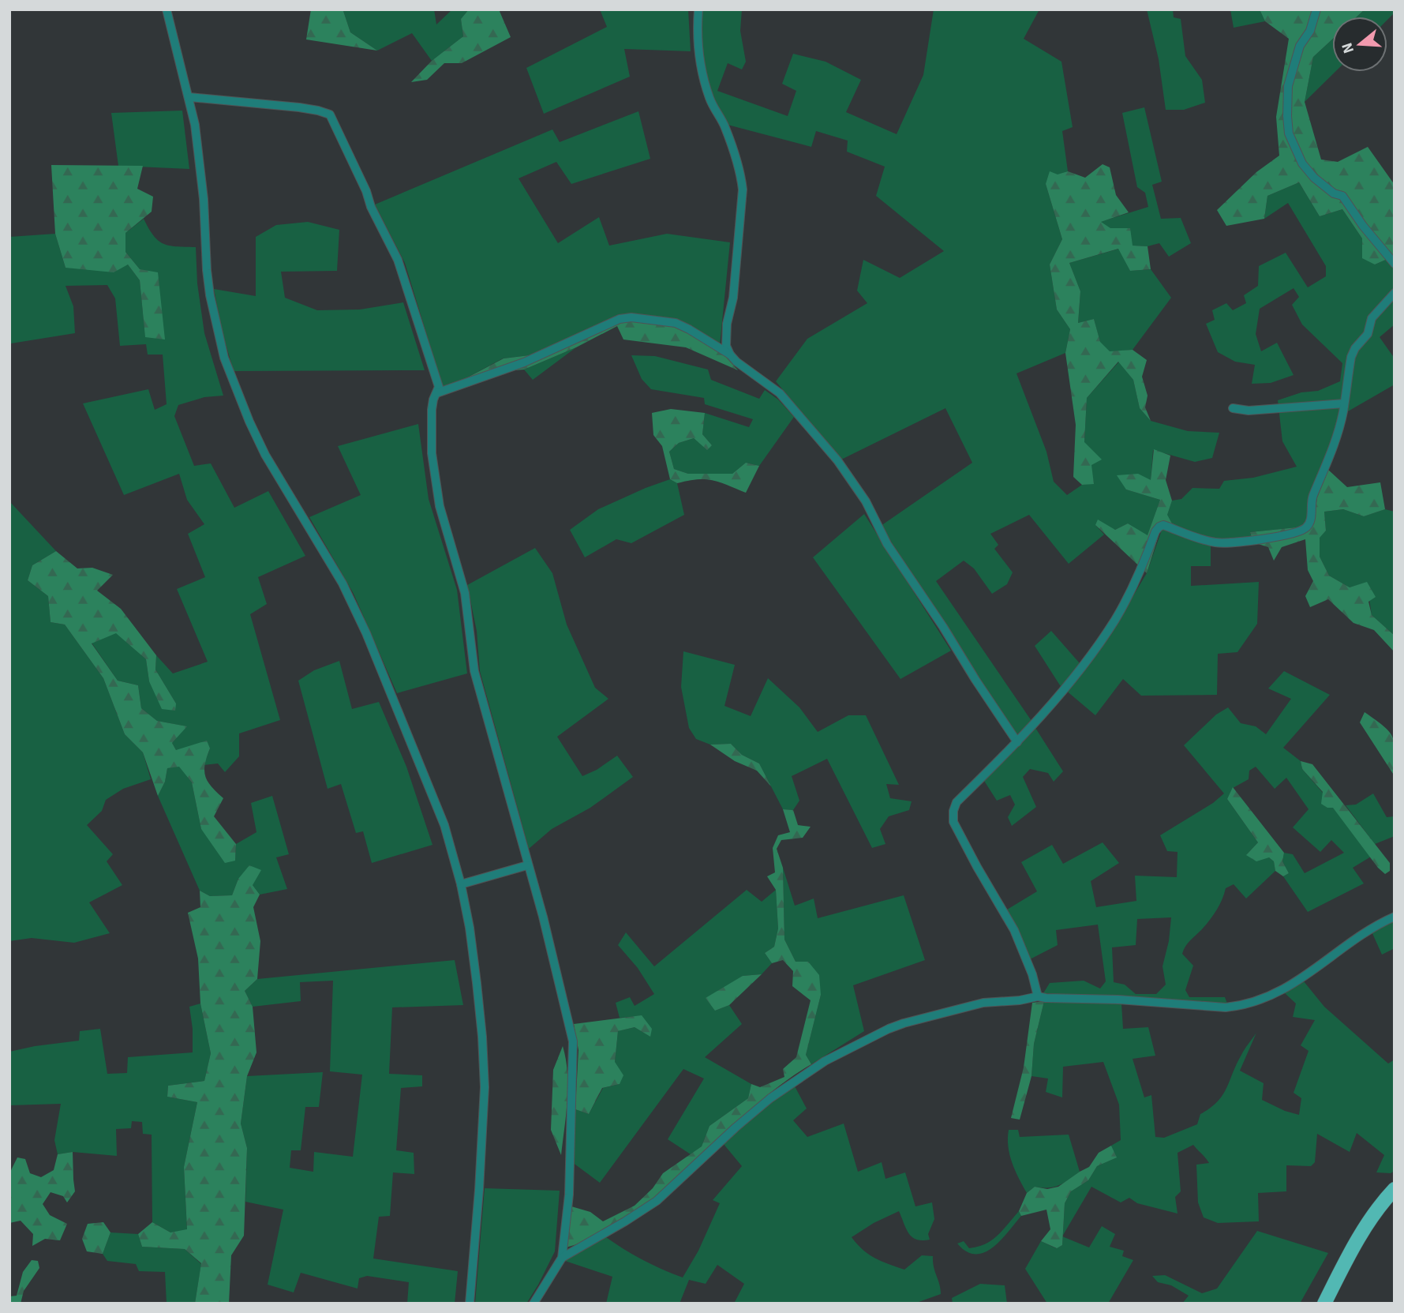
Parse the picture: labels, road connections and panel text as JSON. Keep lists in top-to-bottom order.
{
  "north": "left"
}
